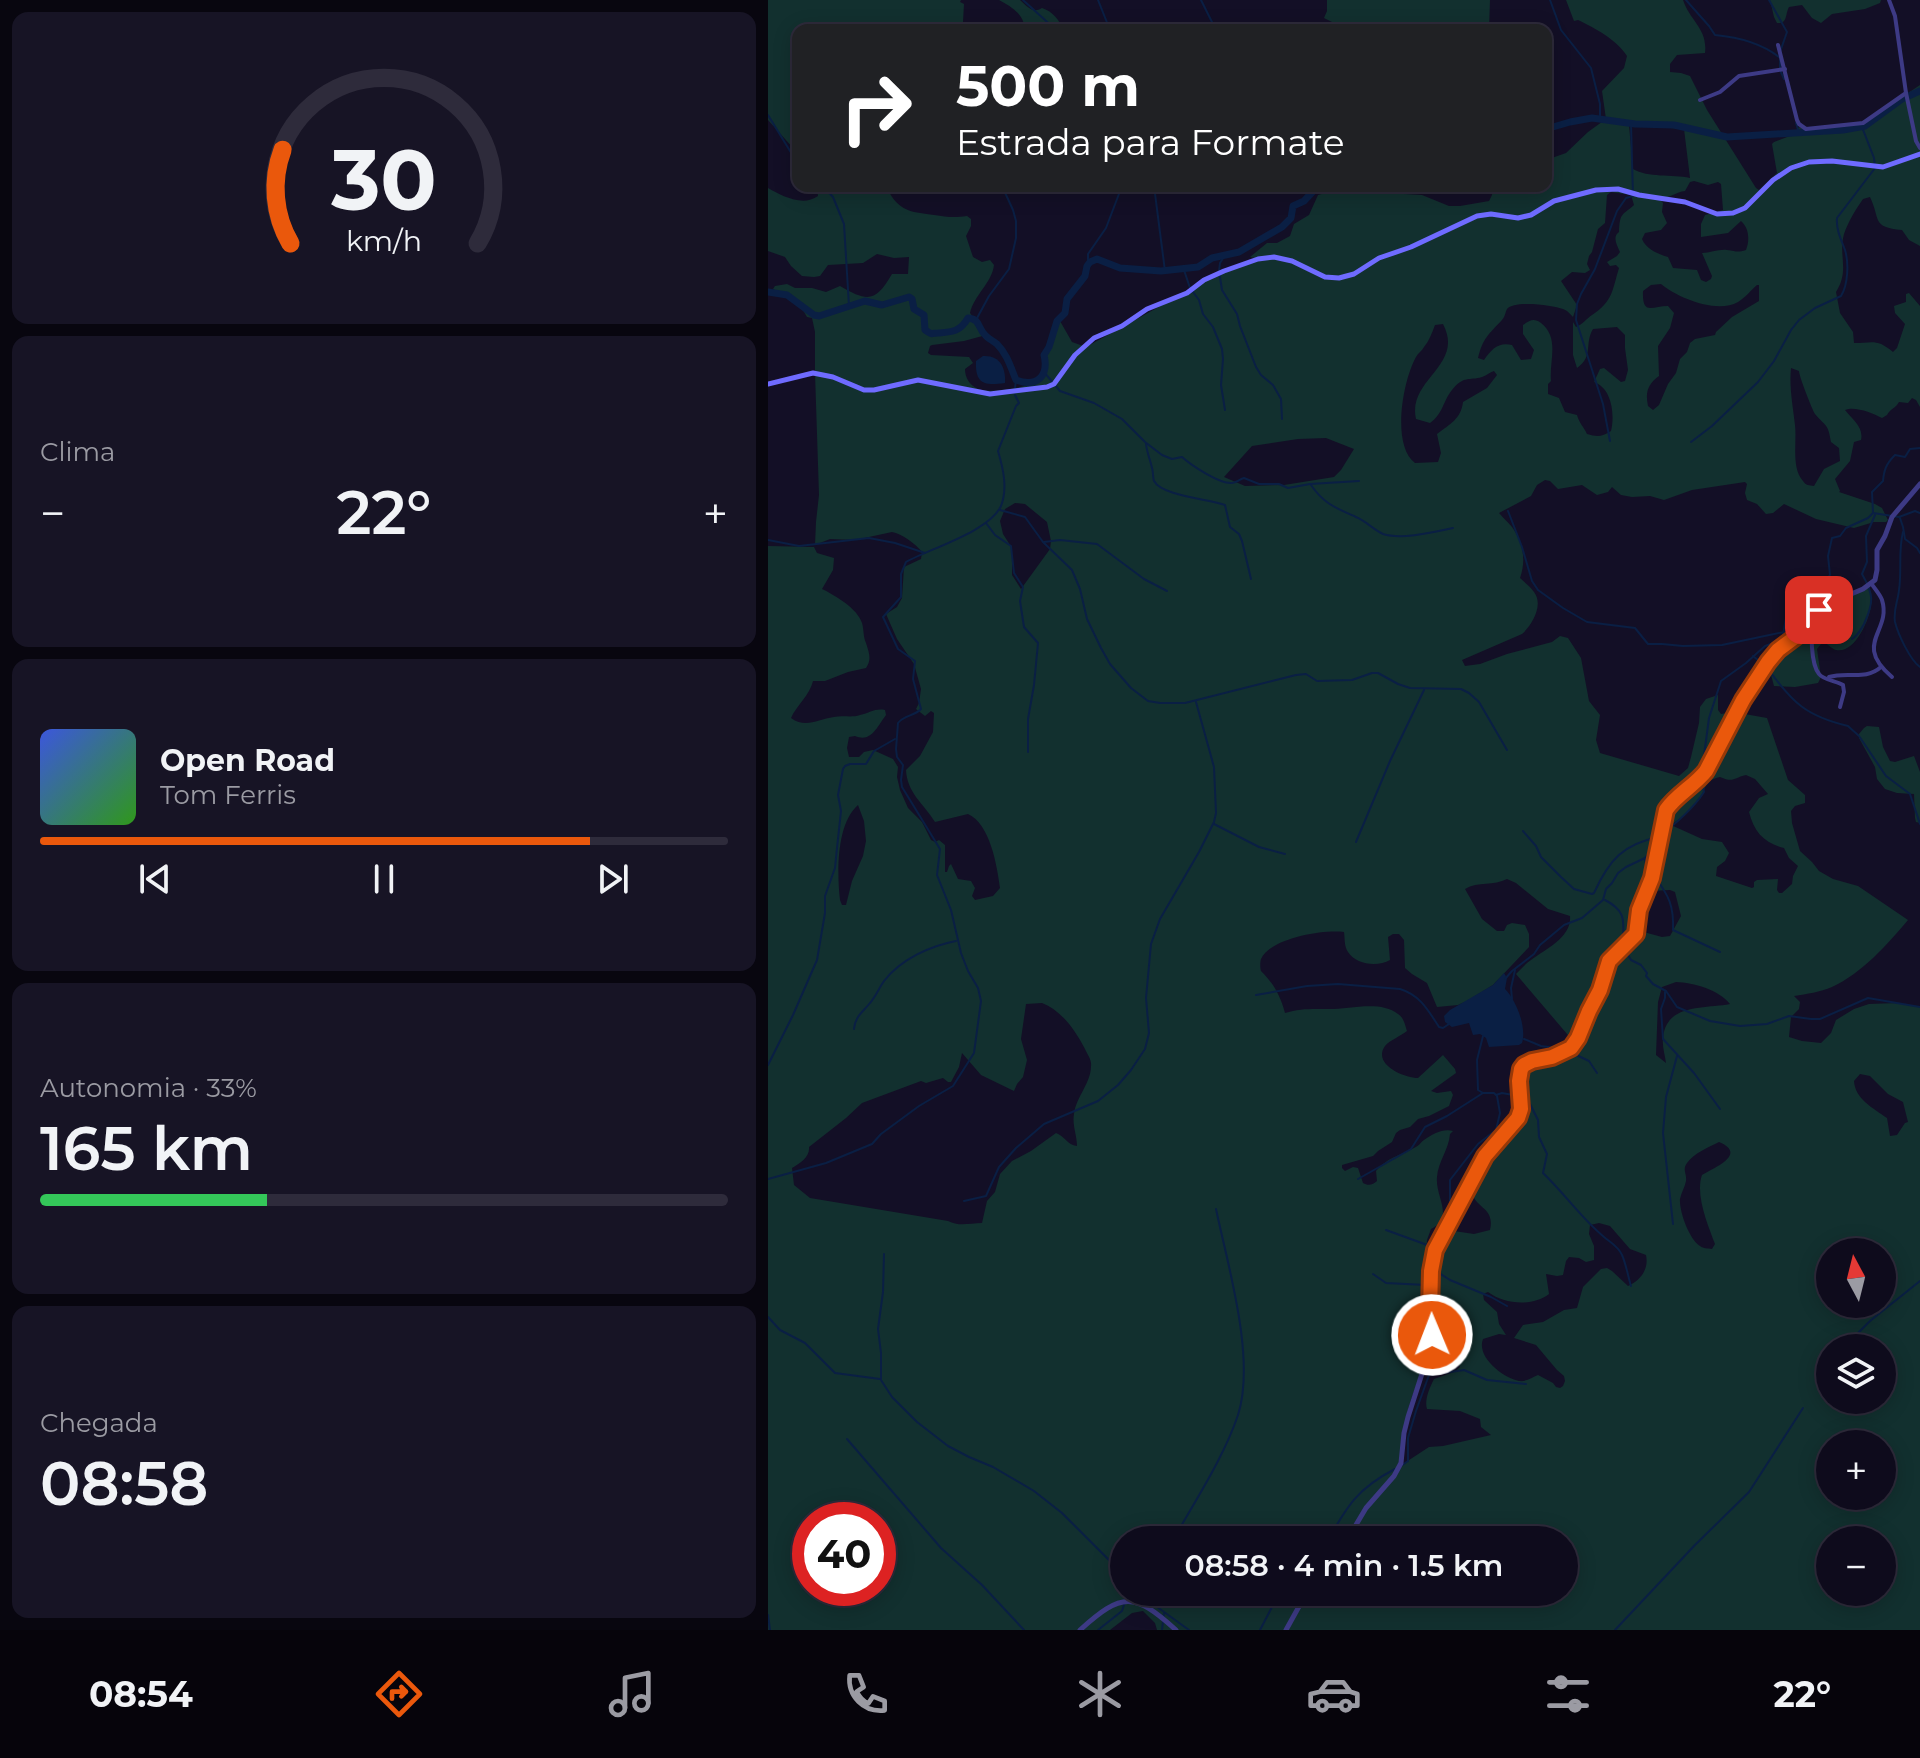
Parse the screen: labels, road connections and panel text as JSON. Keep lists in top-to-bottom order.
{
  "north": "top",
  "page": {
    "turn": ["500 m", "Estrada para Formate"],
    "tile": [
      "Clima",
      ["Autonomia · 33%", "165 km"],
      ["Chegada", "08:58"]
    ],
    "heat": ["−", "22°", "+"],
    "song": ["Open Road", "Tom Ferris"],
    "map_buttons": ["+", "−"],
    "limit": "40",
    "trip": "08:58 · 4 min · 1.5 km",
    "tabs": ["08:54", "22°"],
    "gauge": ["30", "km/h"]
  }
}
